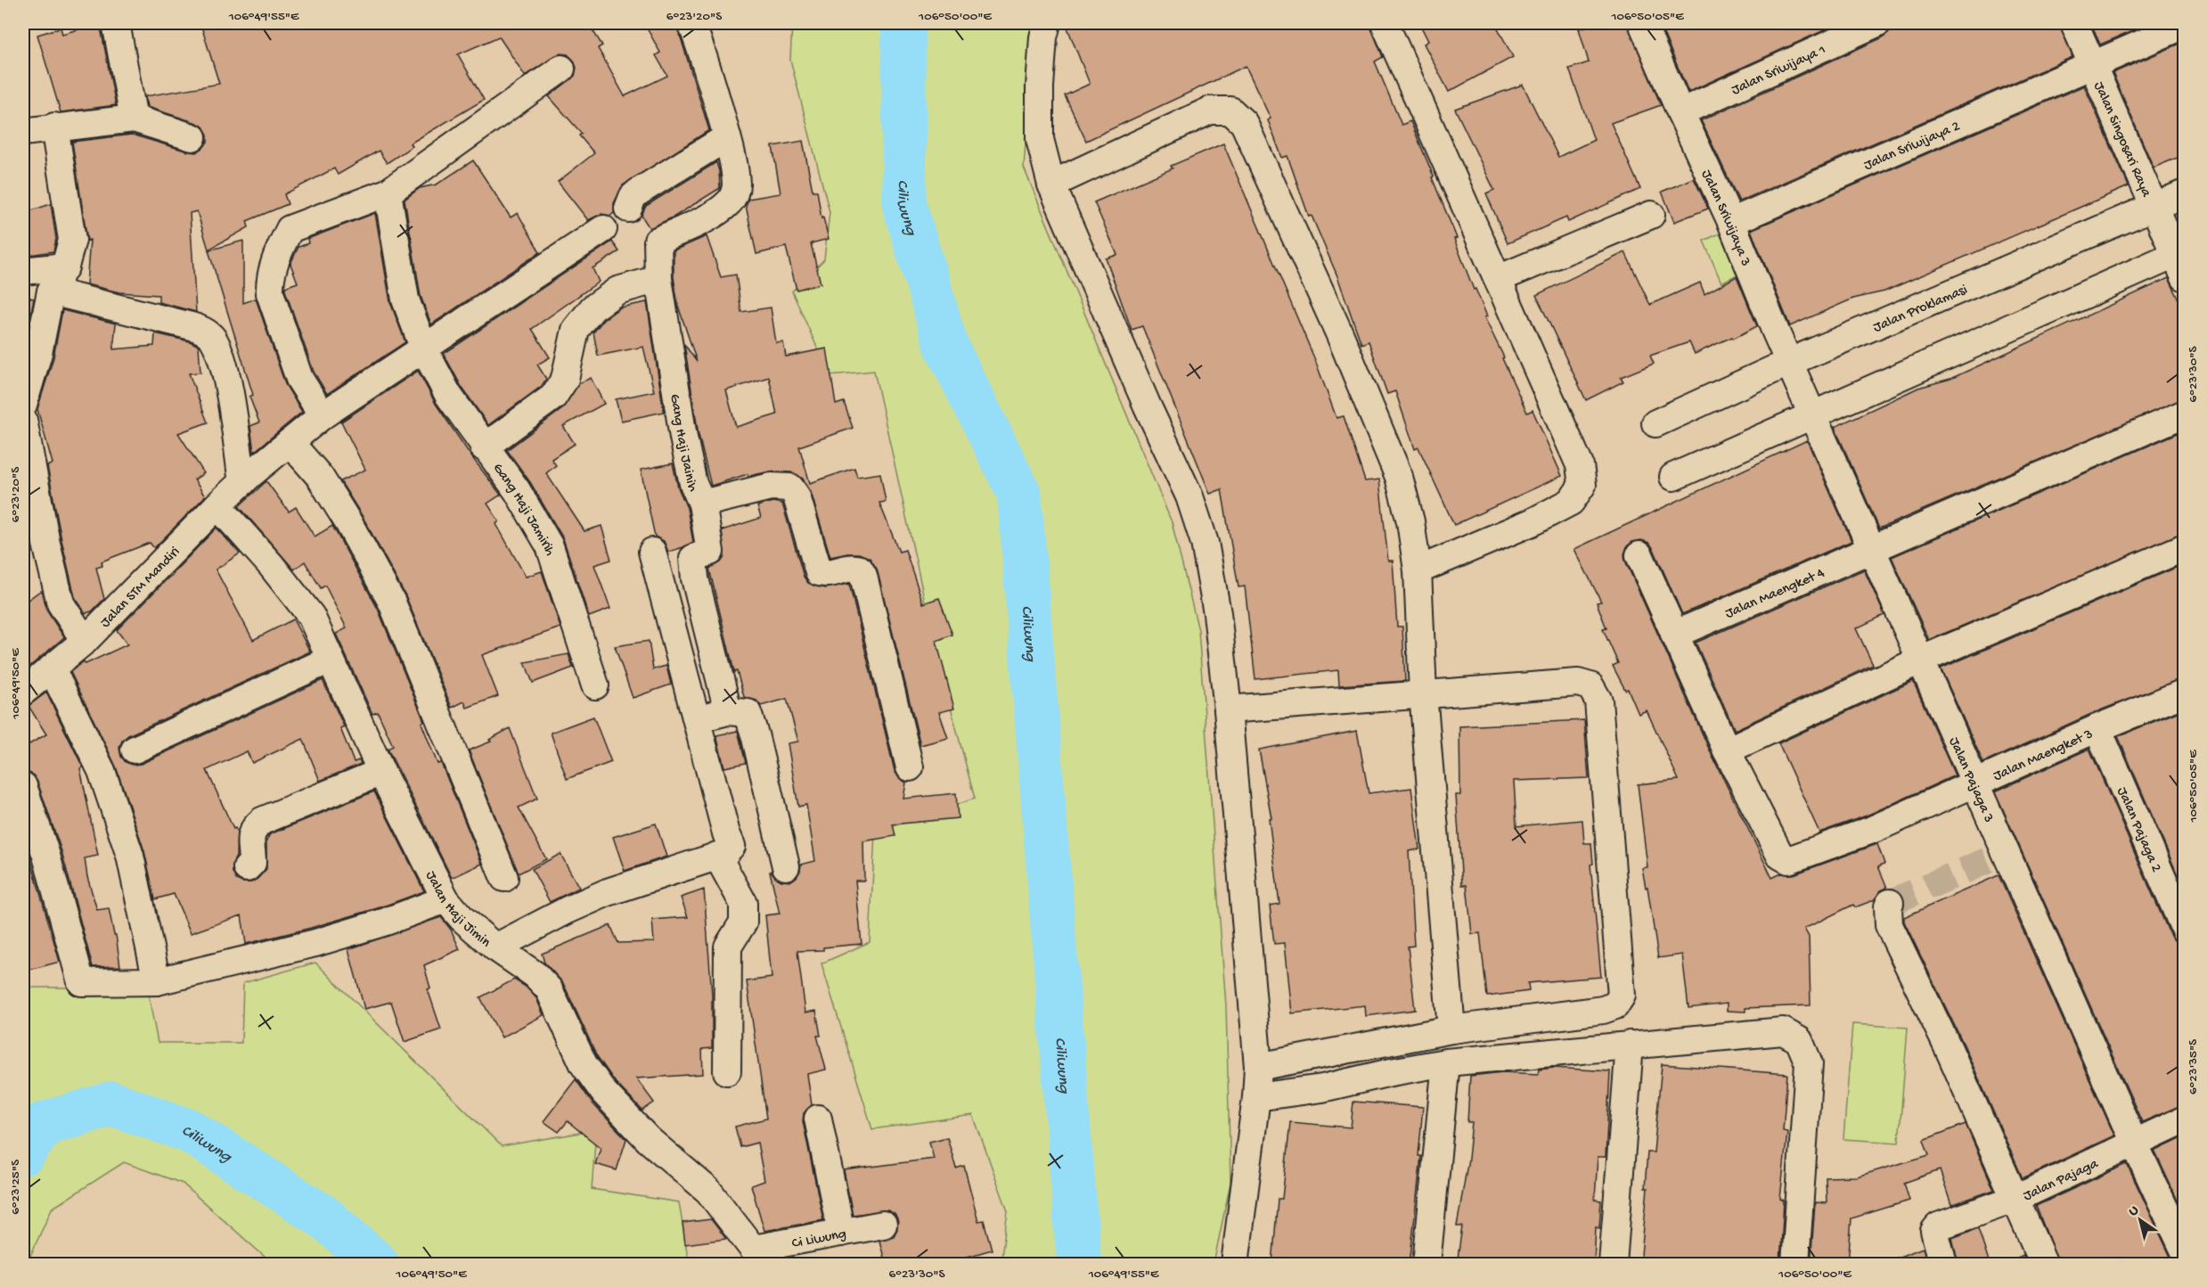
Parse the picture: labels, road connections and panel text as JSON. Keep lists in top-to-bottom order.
{
  "streets": {
    "street": [
      "Jalan Sriwijaya 1",
      "Jalan Singosari Raya",
      "Jalan Sriwijaya 2",
      "Jalan Sriwijaya 3",
      "Jalan Proklamasi",
      "Gang Haji Jainih",
      "Gang Haji Jamirih",
      "Jalan STM Mandiri",
      "Jalan Maengket 4",
      "Jalan Maengket 3",
      "Jalan Pajaga 3",
      "Jalan Pajaga 2",
      "Jalan Haji Jimin",
      "Jalan Pajaga",
      "Ci Liwung"
    ]
  },
  "crossings": [
    ["Jalan Sriwijaya 1", "Jalan Sriwijaya 3"],
    ["Jalan Singosari Raya", "Jalan Sriwijaya 2"],
    ["Jalan Singosari Raya", "Jalan Proklamasi"],
    ["Jalan Sriwijaya 2", "Jalan Sriwijaya 3"],
    ["Jalan Sriwijaya 3", "Jalan Proklamasi"],
    ["Jalan Sriwijaya 3", "Jalan Pajaga 3"],
    ["Gang Haji Jamirih", "Jalan STM Mandiri"],
    ["Jalan STM Mandiri", "Jalan Haji Jimin"],
    ["Jalan Maengket 4", "Jalan Pajaga 3"],
    ["Jalan Maengket 3", "Jalan Pajaga 3"],
    ["Jalan Maengket 3", "Jalan Pajaga 2"],
    ["Jalan Pajaga 3", "Jalan Pajaga"],
    ["Jalan Haji Jimin", "Ci Liwung"]
  ],
  "water": ["Ciliwung"],
  "north": "top left",
  "coordinates": [
    "106°49'55\"E",
    "6°23'20\"S",
    "106°50'00\"E",
    "106°50'05\"E",
    "6°23'30\"S",
    "106°49'50\"E",
    "6°23'35\"S",
    "6°23'25\"S"
  ]
}
